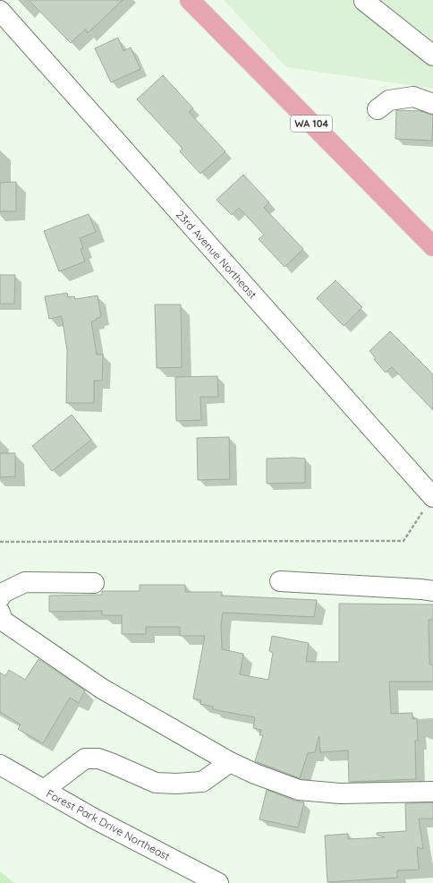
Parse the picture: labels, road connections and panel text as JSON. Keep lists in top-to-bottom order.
{
  "streets": {
    "main road": ["WA 104"],
    "street": ["23rd Avenue Northeast", "Forest Park Drive Northeast"]
  }
}
